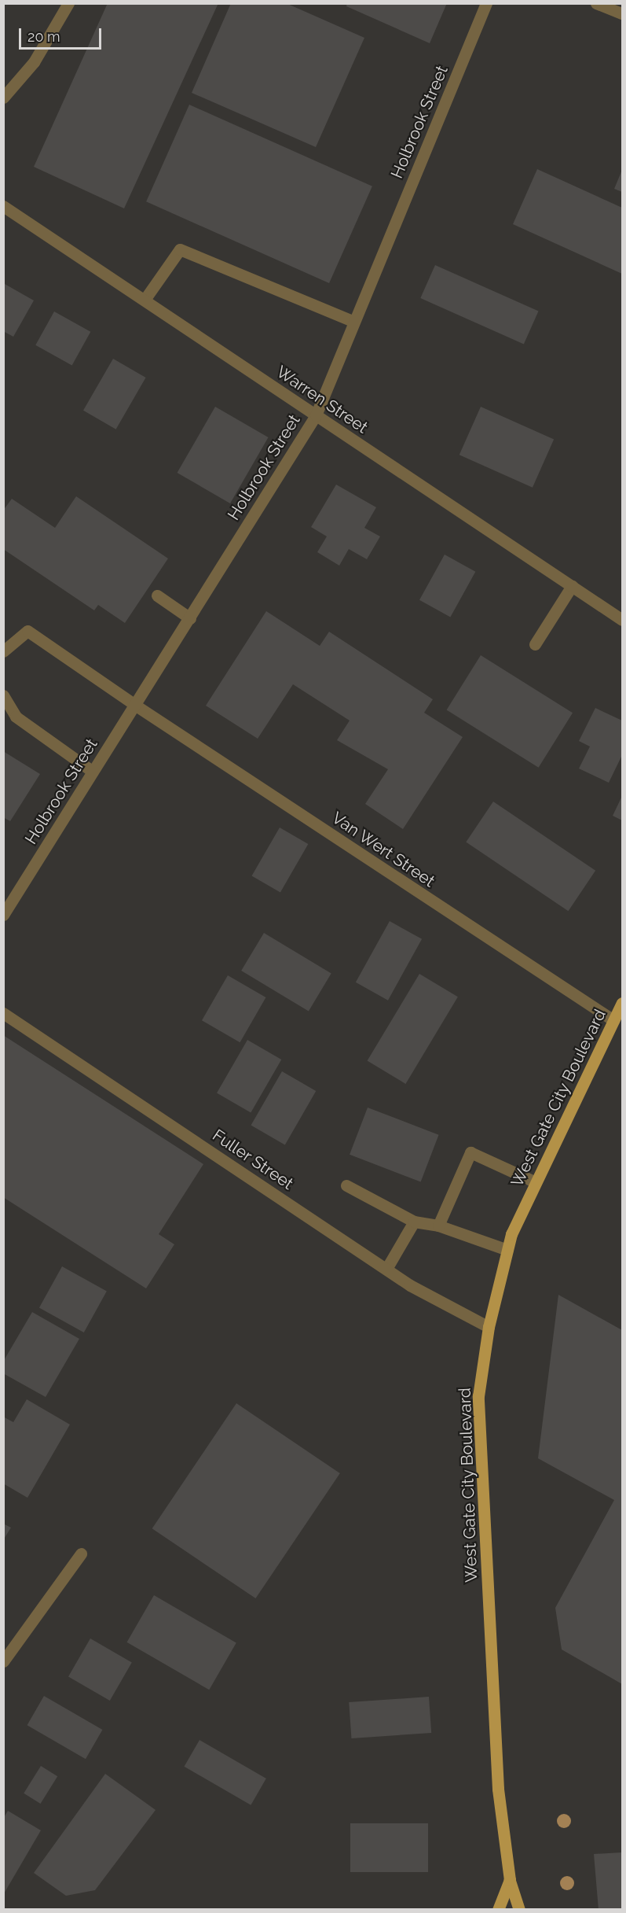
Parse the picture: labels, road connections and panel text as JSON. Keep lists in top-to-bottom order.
{
  "streets": {
    "main road": ["West Gate City Boulevard"],
    "street": [
      "Holbrook Street",
      "Warren Street",
      "Van Wert Street",
      "Fuller Street"
    ]
  },
  "crossings": [
    ["Holbrook Street", "Warren Street"],
    ["Holbrook Street", "Van Wert Street"],
    ["Van Wert Street", "West Gate City Boulevard"],
    ["West Gate City Boulevard", "Fuller Street"]
  ],
  "scale_bar": "20 m"
}
